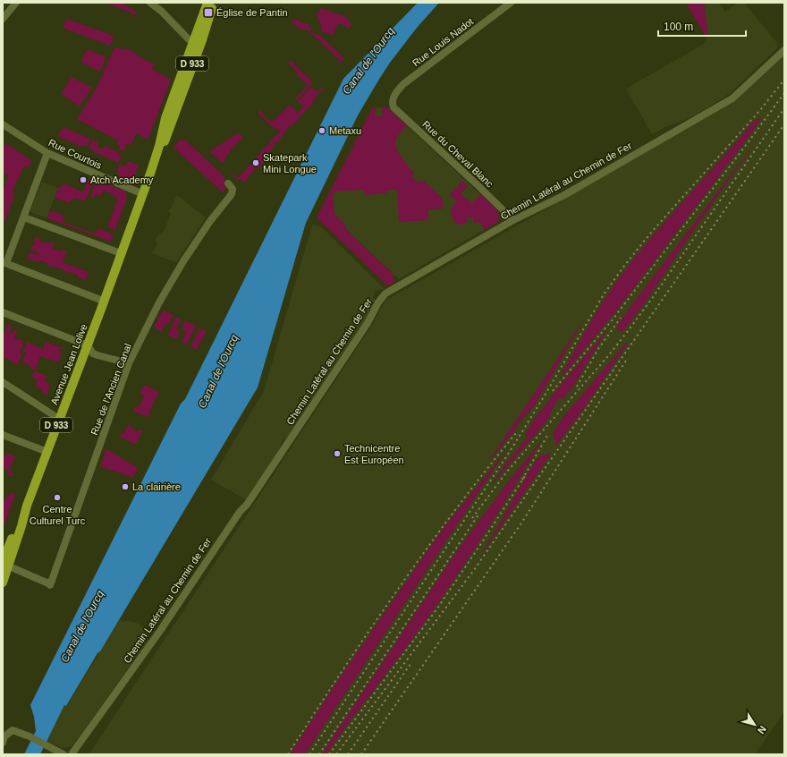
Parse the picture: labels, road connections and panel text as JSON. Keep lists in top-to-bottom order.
{
  "streets": {
    "main road": ["D 933", "Avenue Jean Lolive"],
    "street": [
      "Rue Louis Nadot",
      "Rue Courtois",
      "Rue du Cheval Blanc",
      "Chemin Latéral au Chemin de Fer",
      "Rue de l'Ancien Canal"
    ]
  },
  "crossings": [
    ["Rue Louis Nadot", "Rue du Cheval Blanc"],
    ["D 933", "Avenue Jean Lolive"],
    ["Rue Courtois", "Avenue Jean Lolive"],
    ["Rue du Cheval Blanc", "Chemin Latéral au Chemin de Fer"]
  ],
  "water": ["Canal de l'Ourcq"],
  "places": {
    "transit": ["Église de Pantin"],
    "other": [
      "Metaxu",
      "Skatepark Mini Longue",
      "Atch Academy",
      "Technicentre Est Européen",
      "La clairière",
      "Centre Culturel Turc"
    ]
  },
  "scale_bar": "100 m",
  "north": "bottom right"
}
